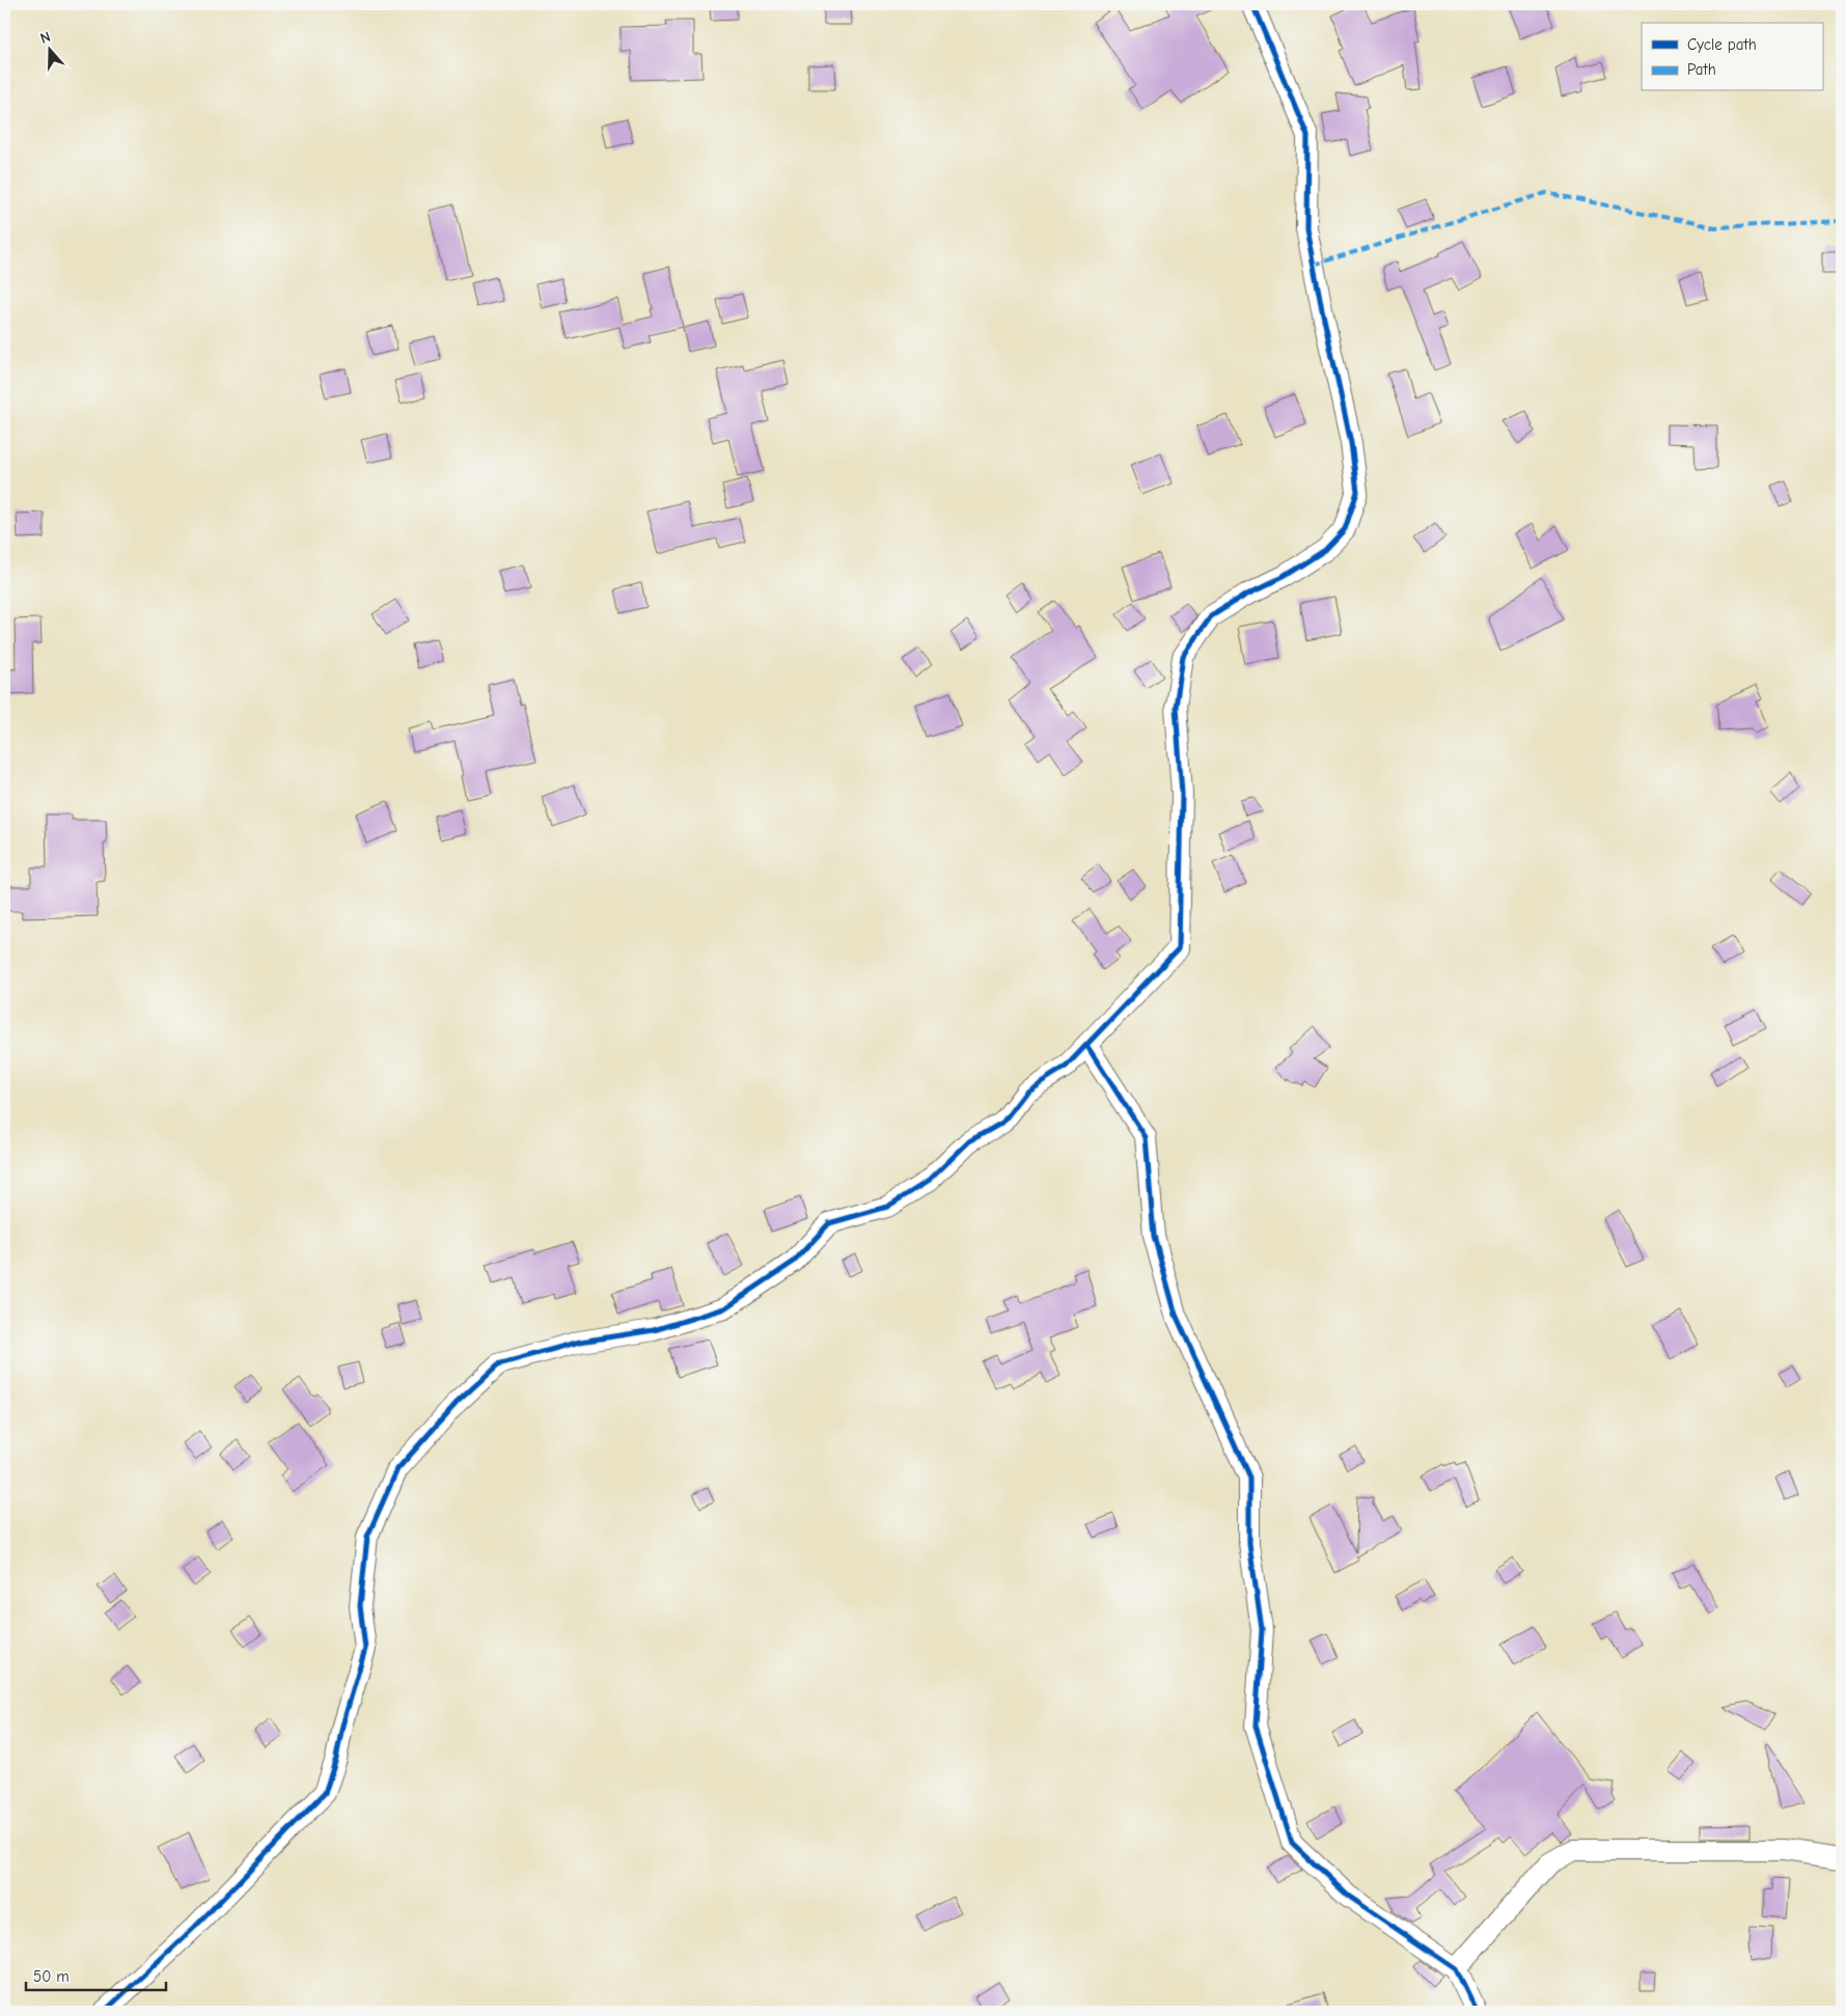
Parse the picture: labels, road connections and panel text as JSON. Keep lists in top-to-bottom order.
{
  "legend": ["Cycle path", "Path"],
  "scale_bar": "50 m",
  "north": "top"
}
